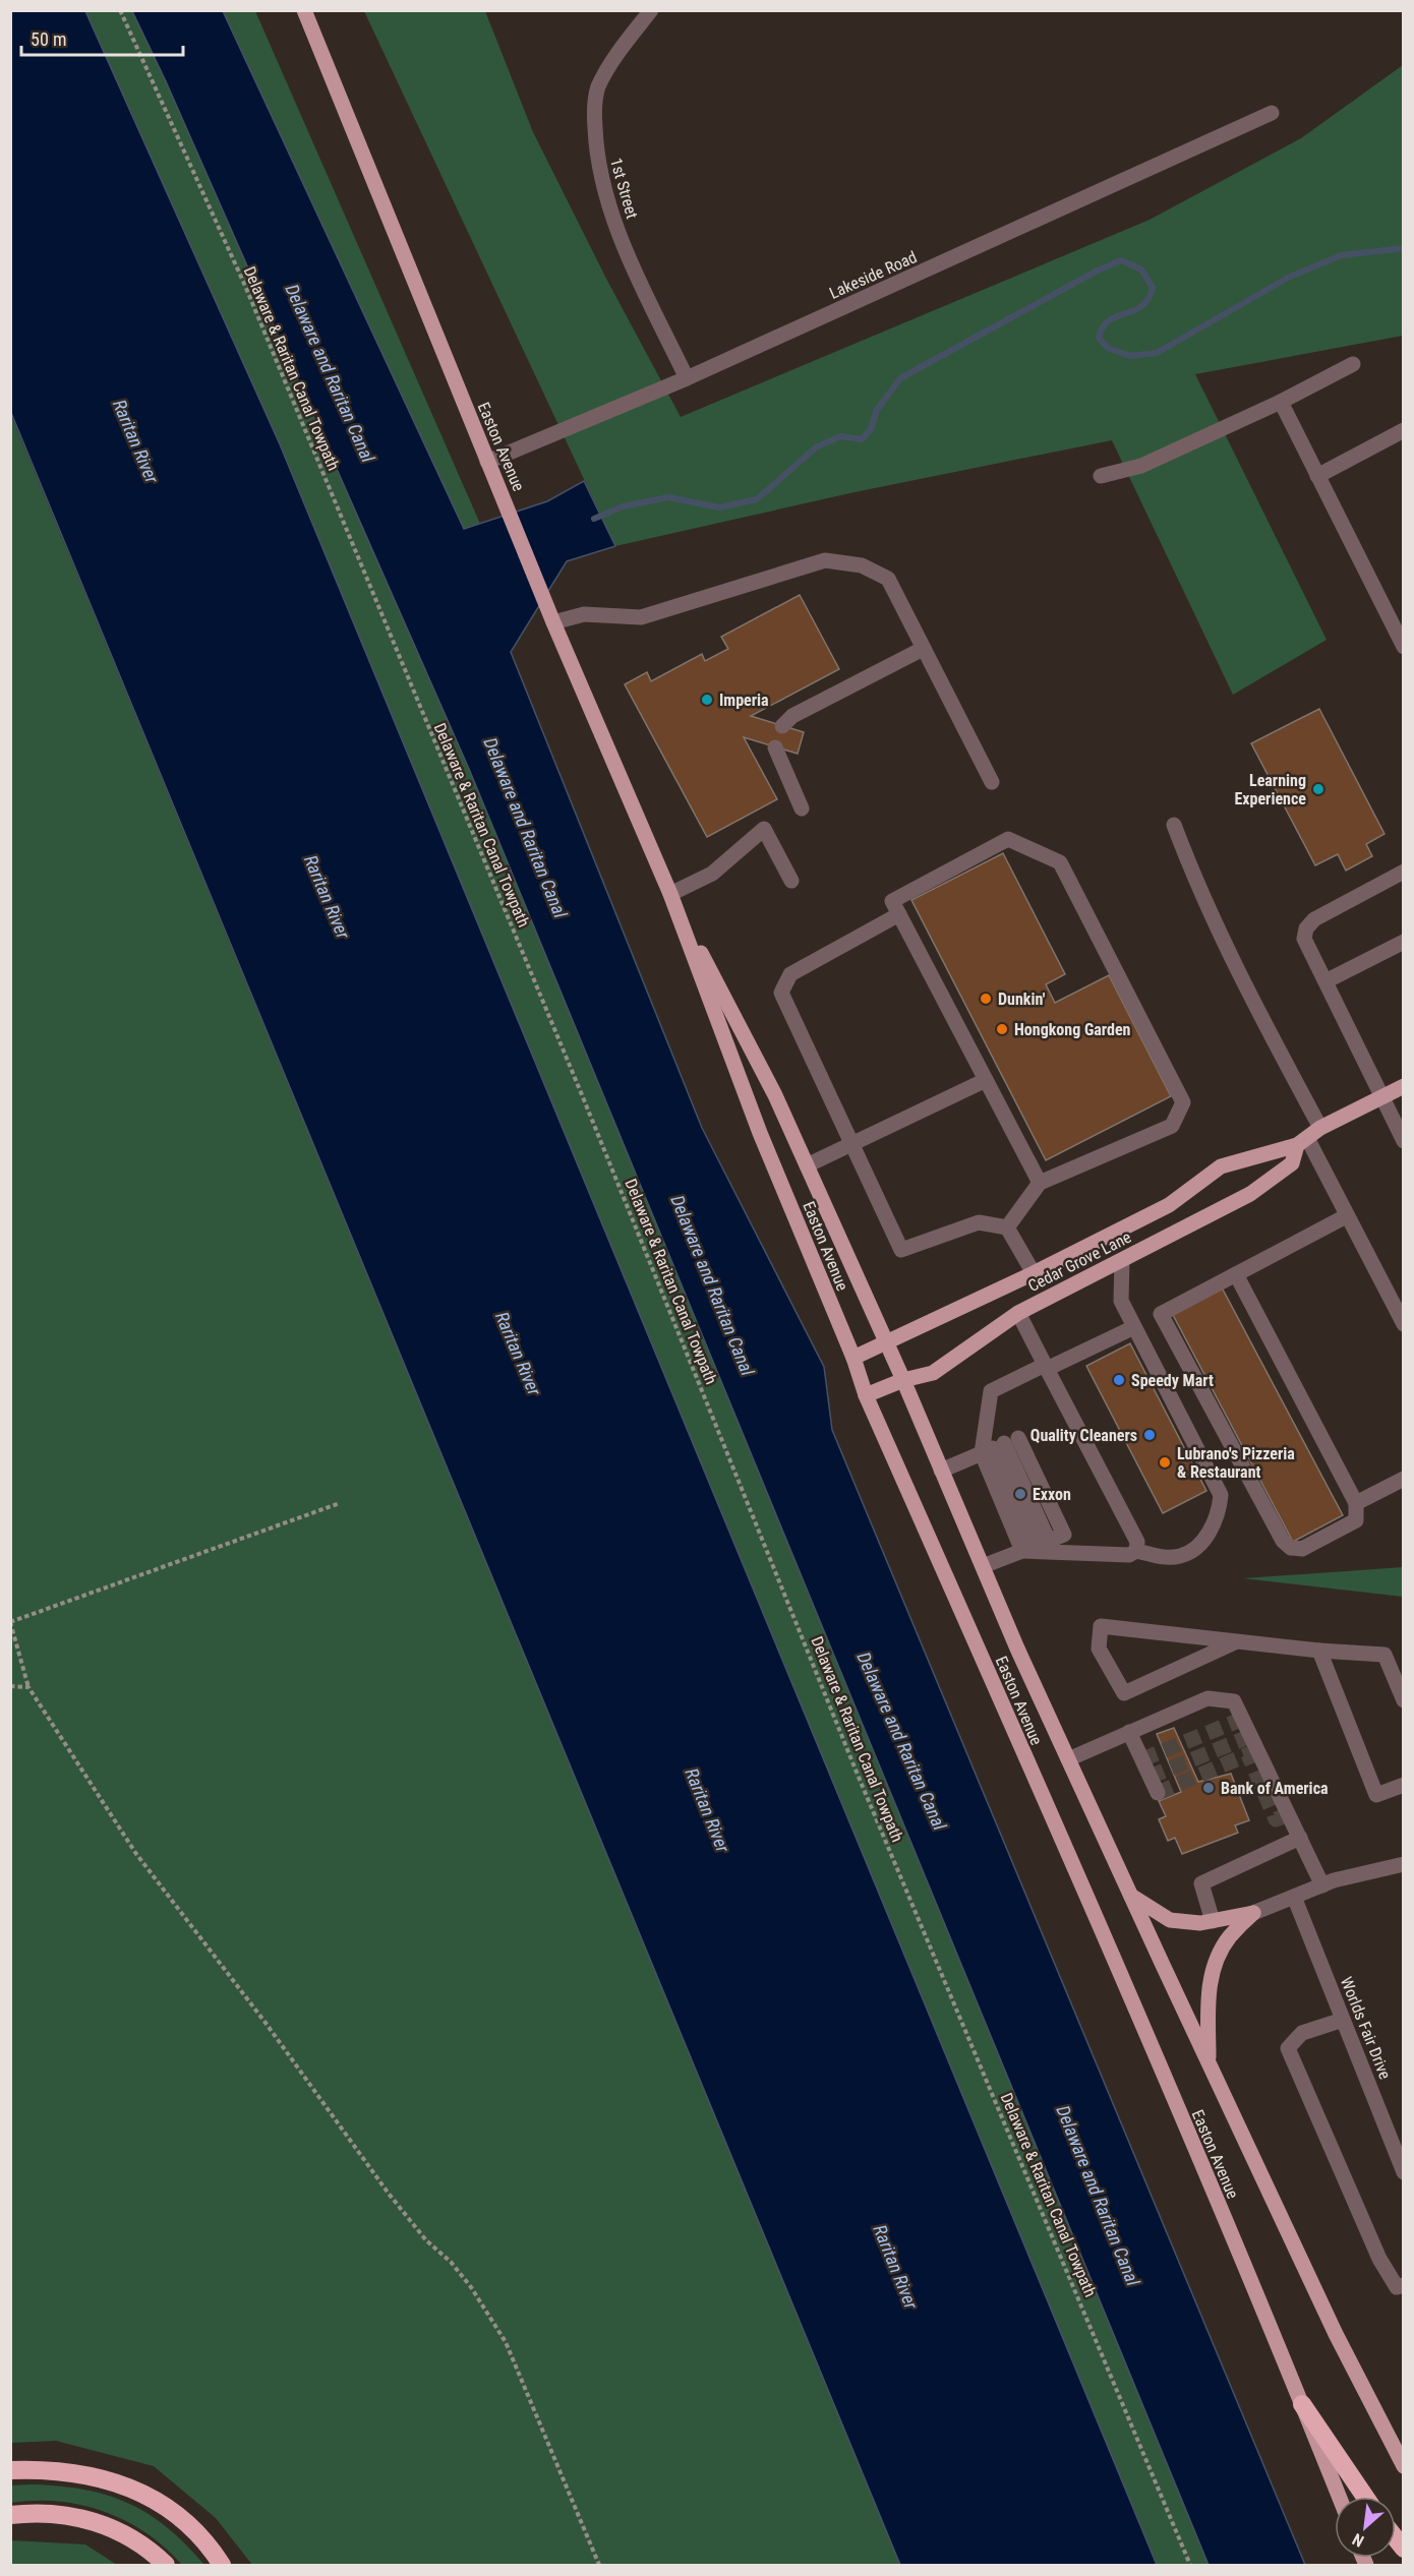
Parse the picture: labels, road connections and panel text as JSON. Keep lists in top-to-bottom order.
{
  "streets": {
    "main road": ["Easton Avenue", "Cedar Grove Lane"],
    "street": ["1st Street", "Lakeside Road", "Worlds Fair Drive"],
    "path": ["Delaware & Raritan Canal Towpath"]
  },
  "crossings": [
    ["1st Street", "Lakeside Road"],
    ["Lakeside Road", "Easton Avenue"],
    ["Easton Avenue", "Cedar Grove Lane"]
  ],
  "water": ["Delaware and Raritan Canal", "Raritan River"],
  "places": [
    "Imperia",
    "Learning Experience",
    "Dunkin'",
    "Hongkong Garden",
    "Speedy Mart",
    "Quality Cleaners",
    "Lubrano's Pizzeria & Restaurant",
    "Exxon",
    "Bank of America"
  ],
  "scale_bar": "50 m",
  "north": "bottom left"
}
